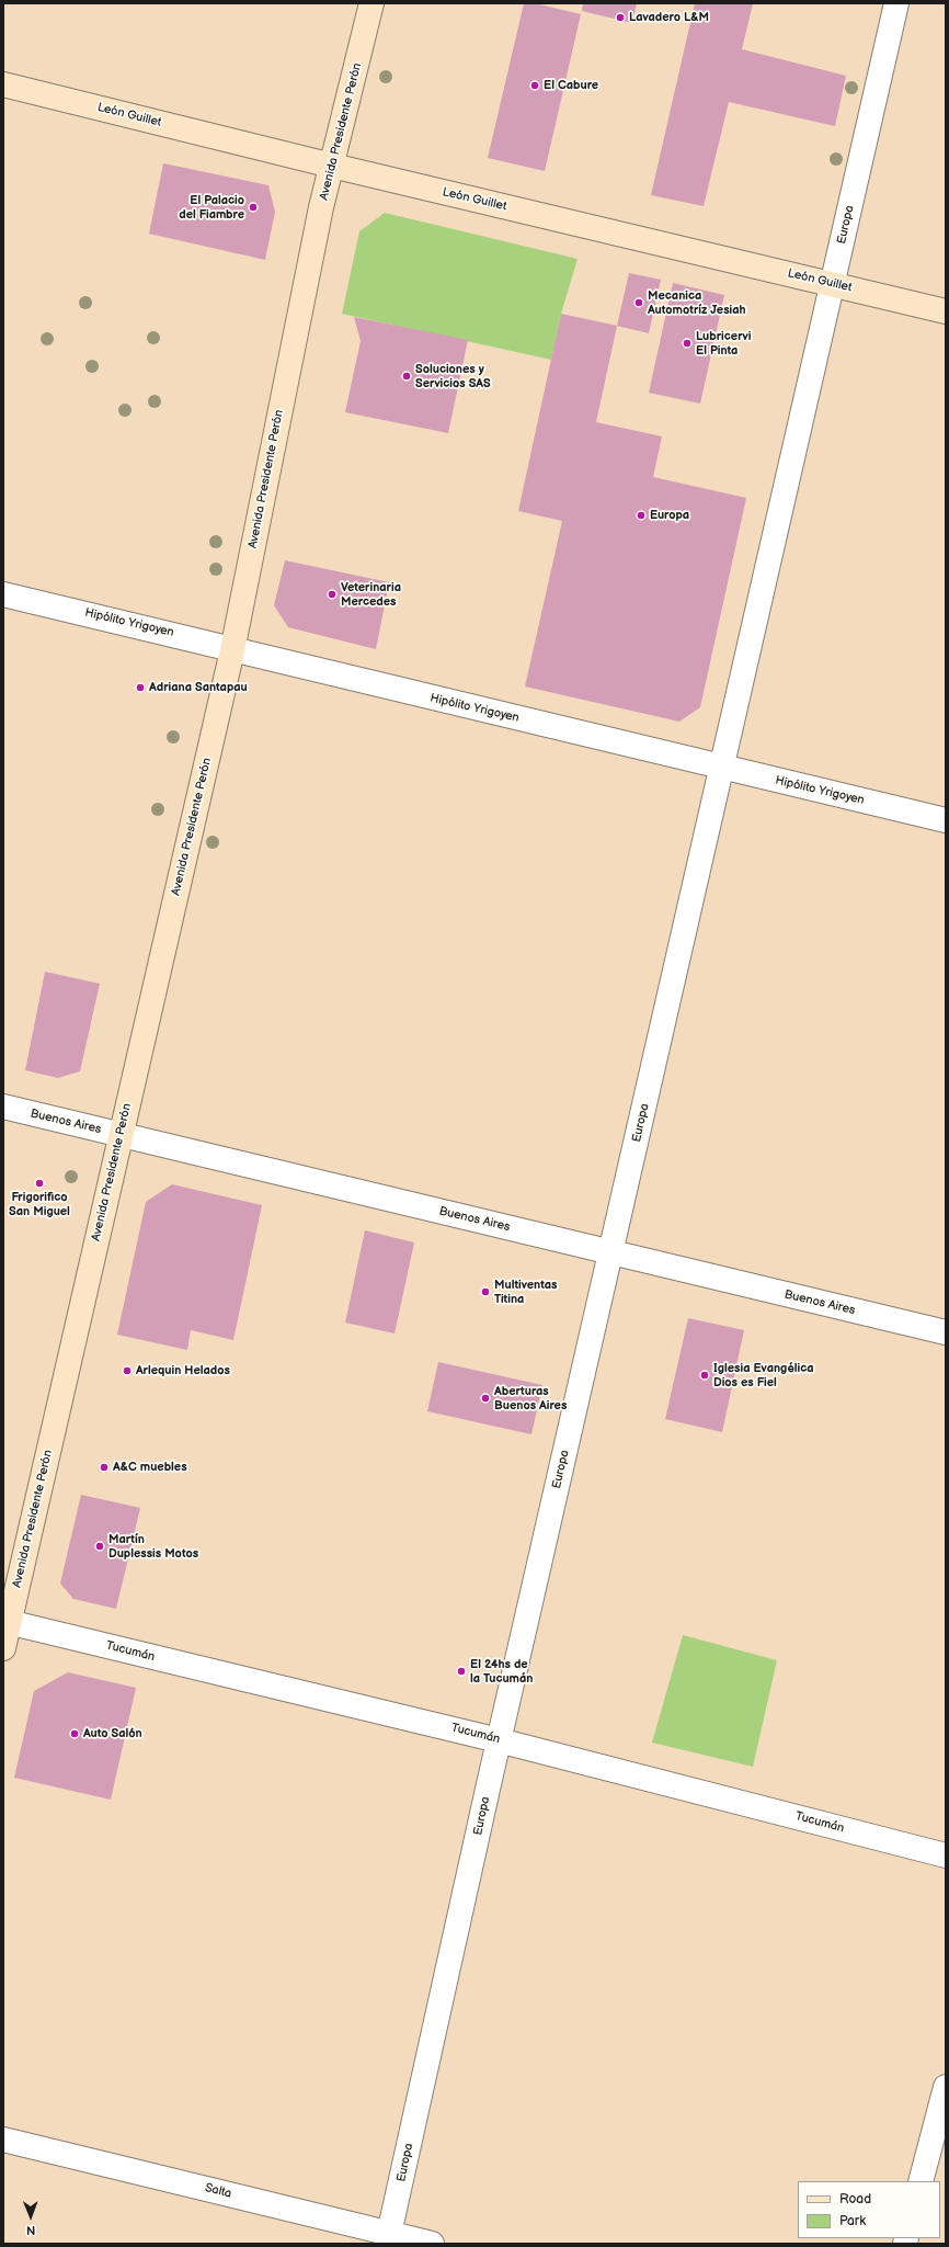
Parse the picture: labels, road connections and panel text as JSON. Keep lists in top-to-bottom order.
{
  "streets": {
    "main road": ["León Guillet", "Avenida Presidente Perón"],
    "street": [
      "Europa",
      "Hipólito Yrigoyen",
      "Buenos Aires",
      "Tucumán",
      "Salta"
    ]
  },
  "crossings": [
    ["León Guillet", "Avenida Presidente Perón"],
    ["León Guillet", "Europa"],
    ["Avenida Presidente Perón", "Hipólito Yrigoyen"],
    ["Avenida Presidente Perón", "Buenos Aires"],
    ["Avenida Presidente Perón", "Tucumán"],
    ["Europa", "Hipólito Yrigoyen"],
    ["Europa", "Buenos Aires"],
    ["Europa", "Tucumán"],
    ["Europa", "Salta"]
  ],
  "places": [
    "Lavadero L&M",
    "El Cabure",
    "El Palacio del Fiambre",
    "Mecanica Automotríz Jesiah",
    "Lubricervi El Pinta",
    "Soluciones y Servicios SAS",
    "Europa",
    "Veterinaria Mercedes",
    "Adriana Santapau",
    "Frigorifico San Miguel",
    "Multiventas Titina",
    "Arlequin Helados",
    "Iglesia Evangélica Dios es Fiel",
    "Aberturas Buenos Aires",
    "A&C muebles",
    "Martín Duplessis Motos",
    "El 24hs de la Tucumán",
    "Auto Salón"
  ],
  "legend": ["Road", "Park"],
  "north": "bottom"
}
